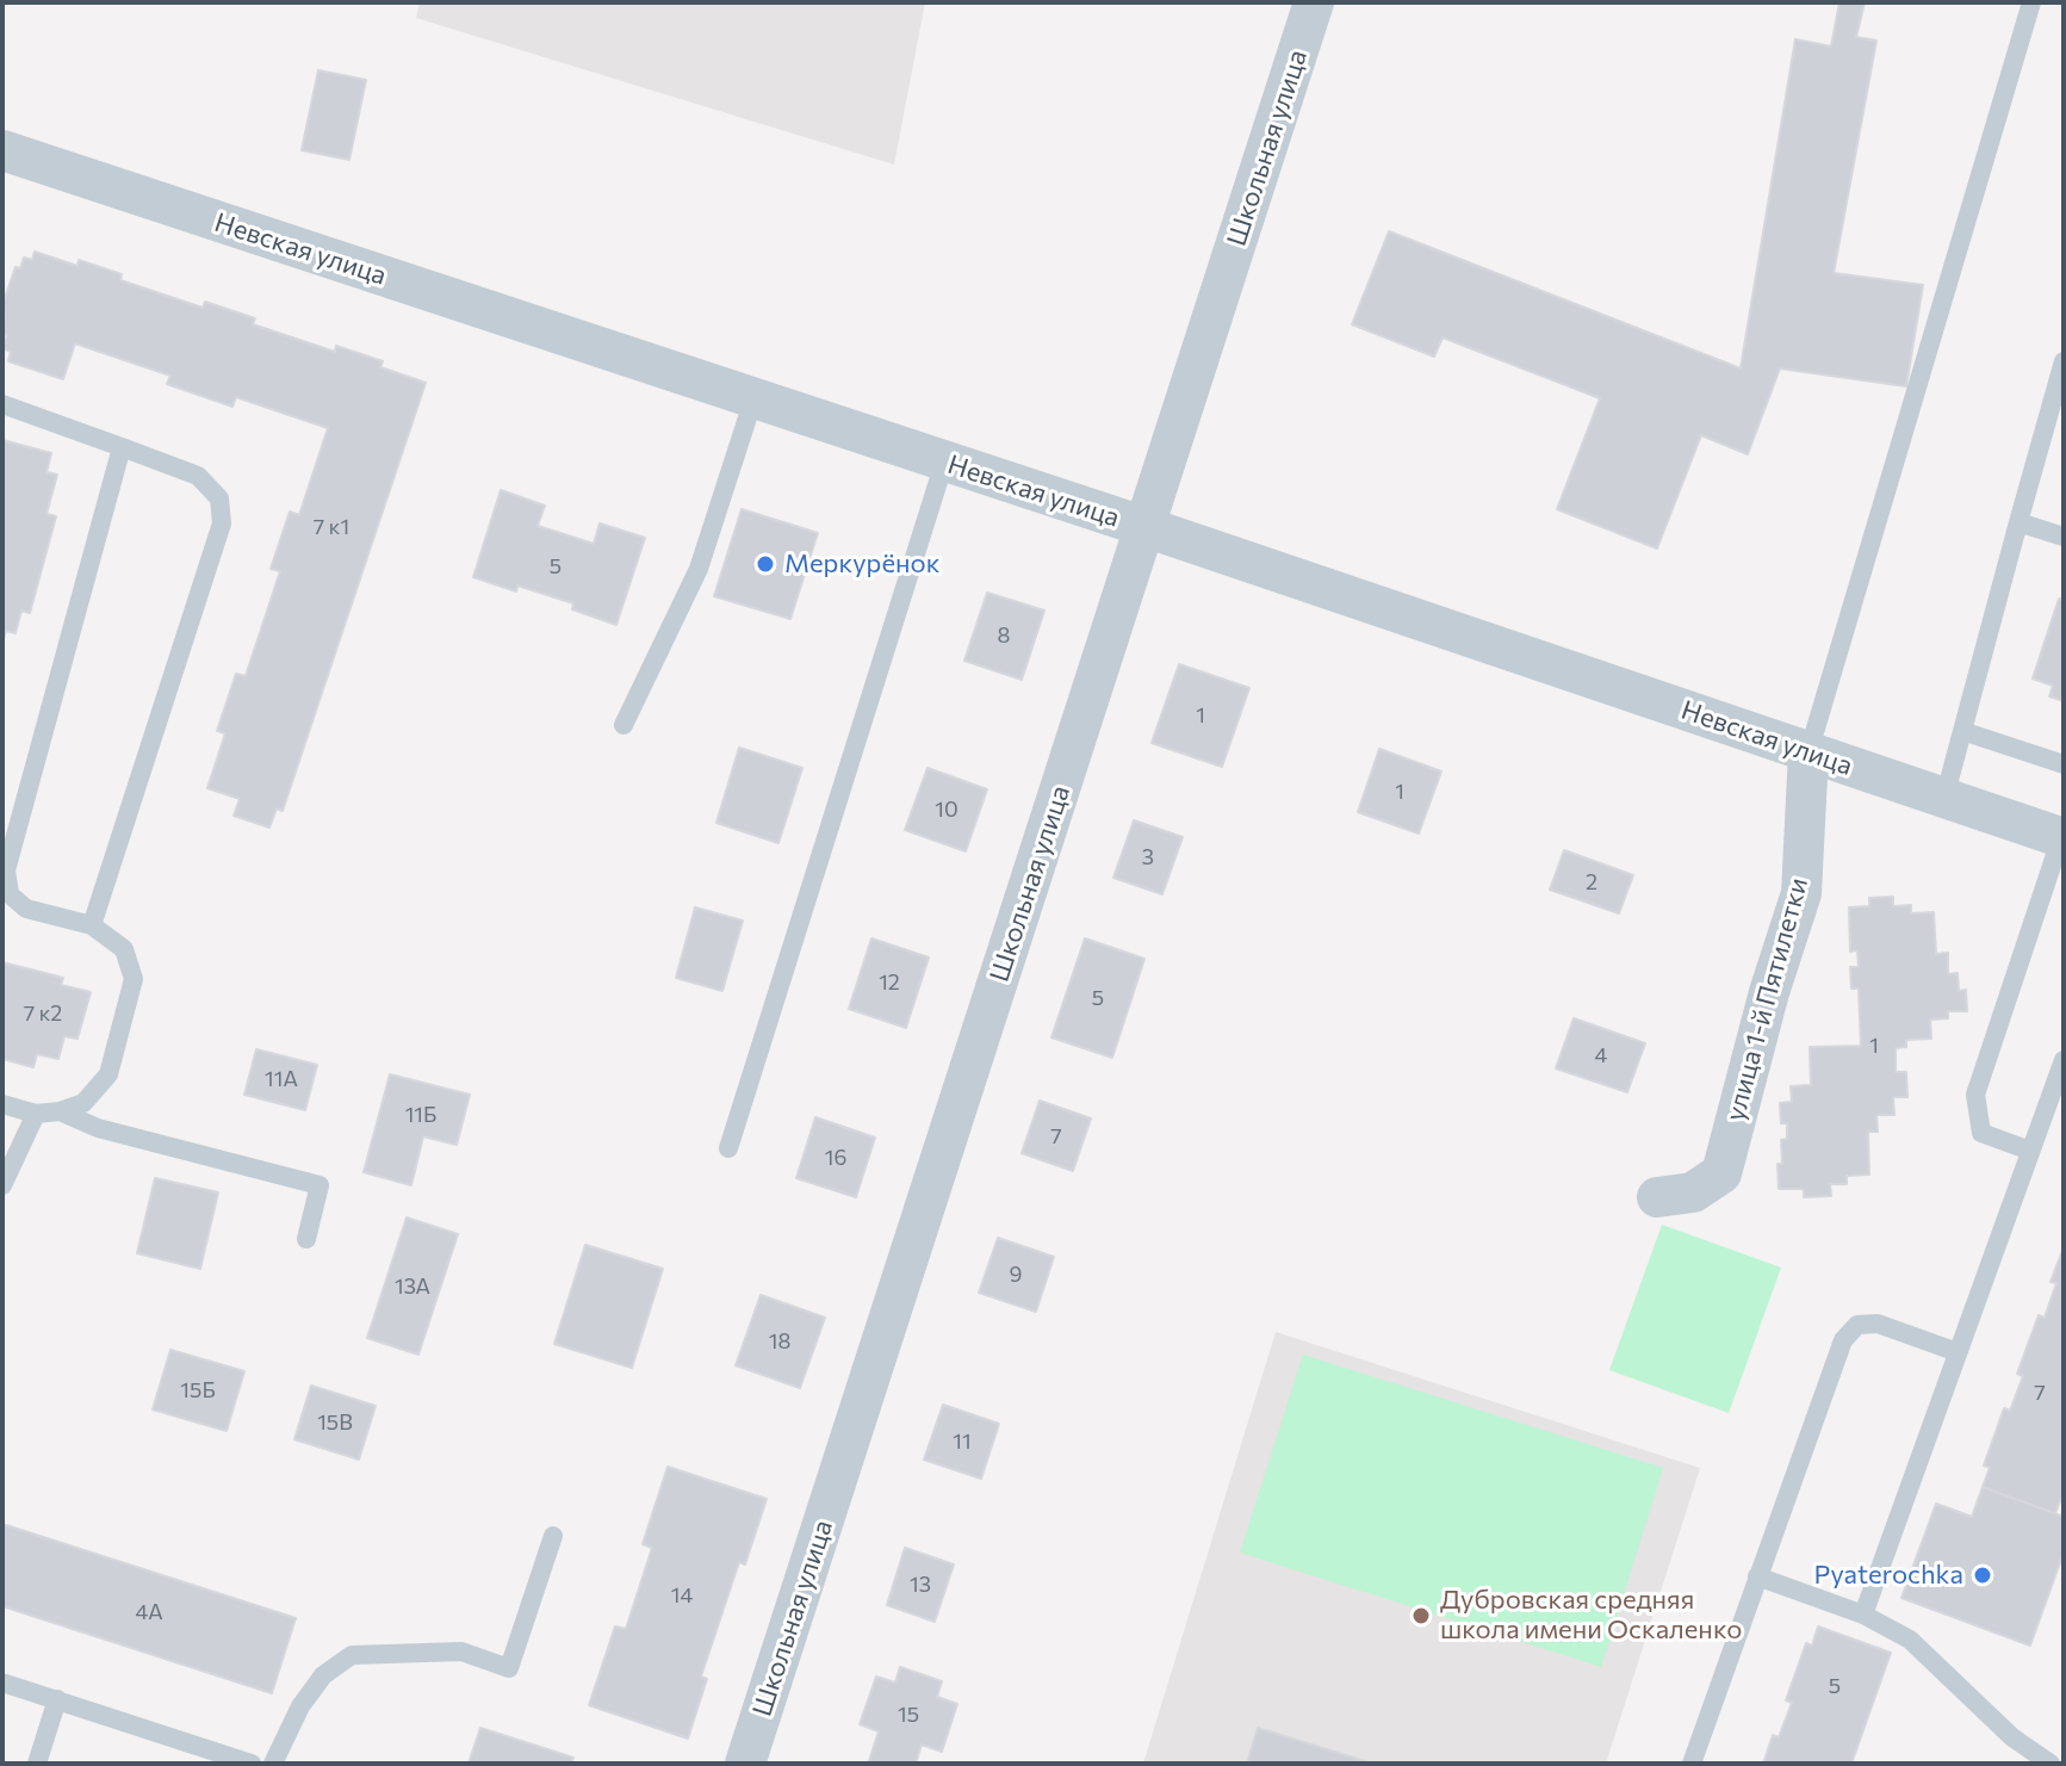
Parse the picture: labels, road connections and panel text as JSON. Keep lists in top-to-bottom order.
{
  "streets": {
    "street": ["Школьная улица", "Невская улица", "улица 1-й Пятилетки"]
  },
  "crossings": [
    ["Школьная улица", "Невская улица"],
    ["Невская улица", "улица 1-й Пятилетки"]
  ],
  "places": ["Меркурёнок", "Pyaterochka", "Дубровская средняя школа имени Оскаленко"],
  "house_numbers": [
    "7 к1",
    "5",
    "8",
    "1",
    "1",
    "10",
    "3",
    "2",
    "12",
    "5",
    "7 к2",
    "1",
    "4",
    "11А",
    "11Б",
    "7",
    "16",
    "9",
    "13А",
    "18",
    "15Б",
    "7",
    "15В",
    "11",
    "13",
    "14",
    "4А",
    "5",
    "15"
  ]
}
